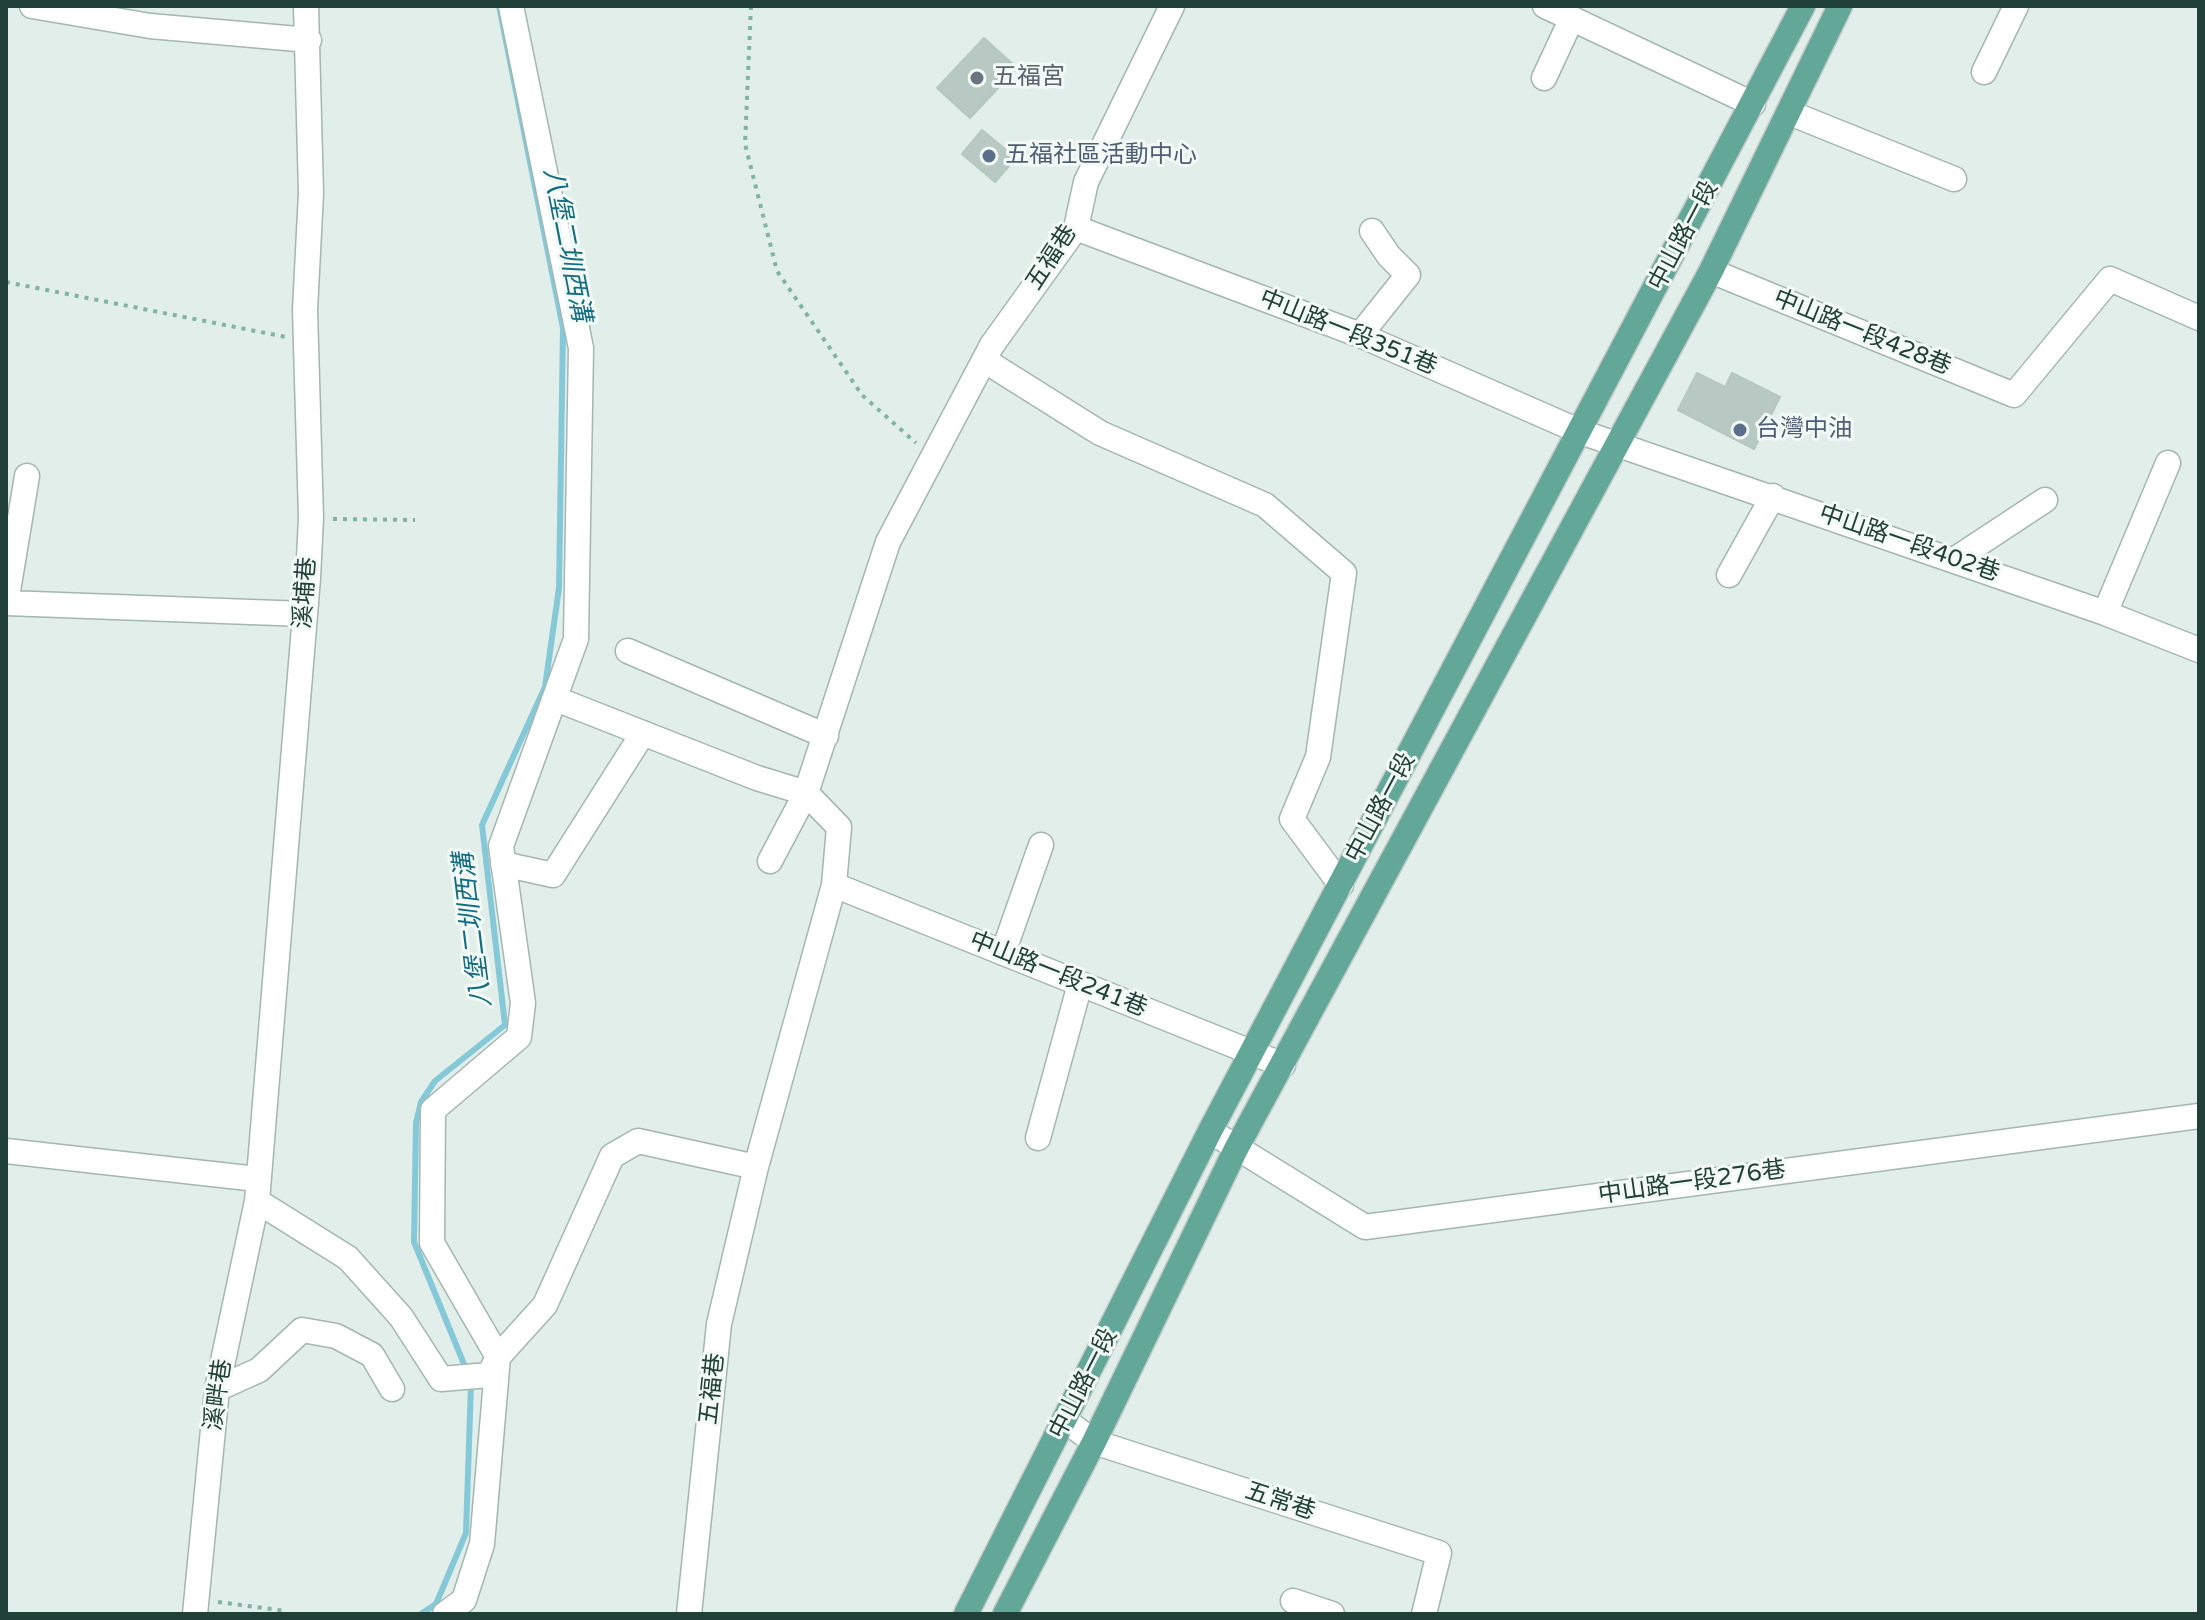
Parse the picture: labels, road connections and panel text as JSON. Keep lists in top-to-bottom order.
{
  "streets": {
    "main road": ["中山路一段"],
    "street": [
      "五福巷",
      "中山路一段351巷",
      "中山路一段428巷",
      "中山路一段402巷",
      "溪埔巷",
      "中山路一段241巷",
      "中山路一段276巷",
      "溪畔巷",
      "五常巷"
    ]
  },
  "crossings": [
    ["中山路一段", "中山路一段351巷"],
    ["中山路一段", "中山路一段428巷"],
    ["中山路一段", "中山路一段402巷"],
    ["中山路一段", "中山路一段241巷"],
    ["中山路一段", "中山路一段276巷"],
    ["中山路一段", "五常巷"],
    ["五福巷", "中山路一段351巷"],
    ["五福巷", "中山路一段241巷"],
    ["中山路一段351巷", "中山路一段402巷"],
    ["溪埔巷", "溪畔巷"]
  ],
  "water": ["八堡二圳西溝"],
  "places": ["五福宮", "五福社區活動中心", "台灣中油"]
}
